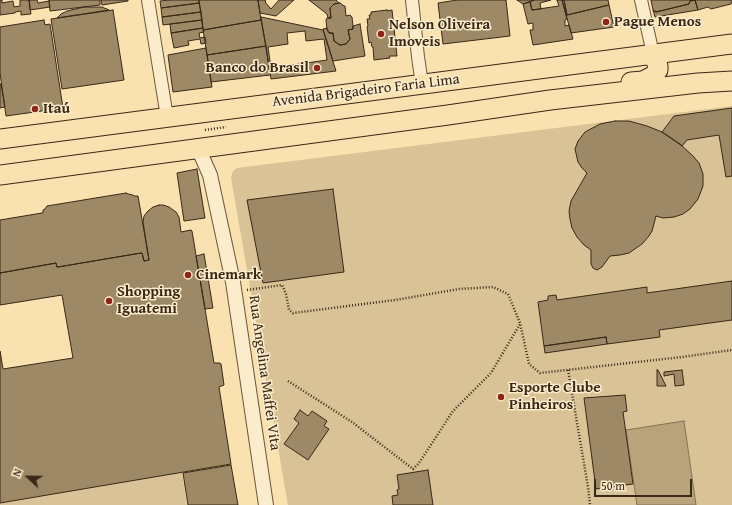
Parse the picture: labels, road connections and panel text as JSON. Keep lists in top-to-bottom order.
{
  "streets": {
    "highway": ["Avenida Brigadeiro Faria Lima"],
    "street": ["Rua Angelina Maffei Vita"]
  },
  "places": [
    "Pague Menos",
    "Nelson Oliveira Imoveis",
    "Banco do Brasil",
    "Itaú",
    "Cinemark",
    "Shopping Iguatemi",
    "Esporte Clube Pinheiros"
  ],
  "scale_bar": "50 m",
  "north": "left"
}
